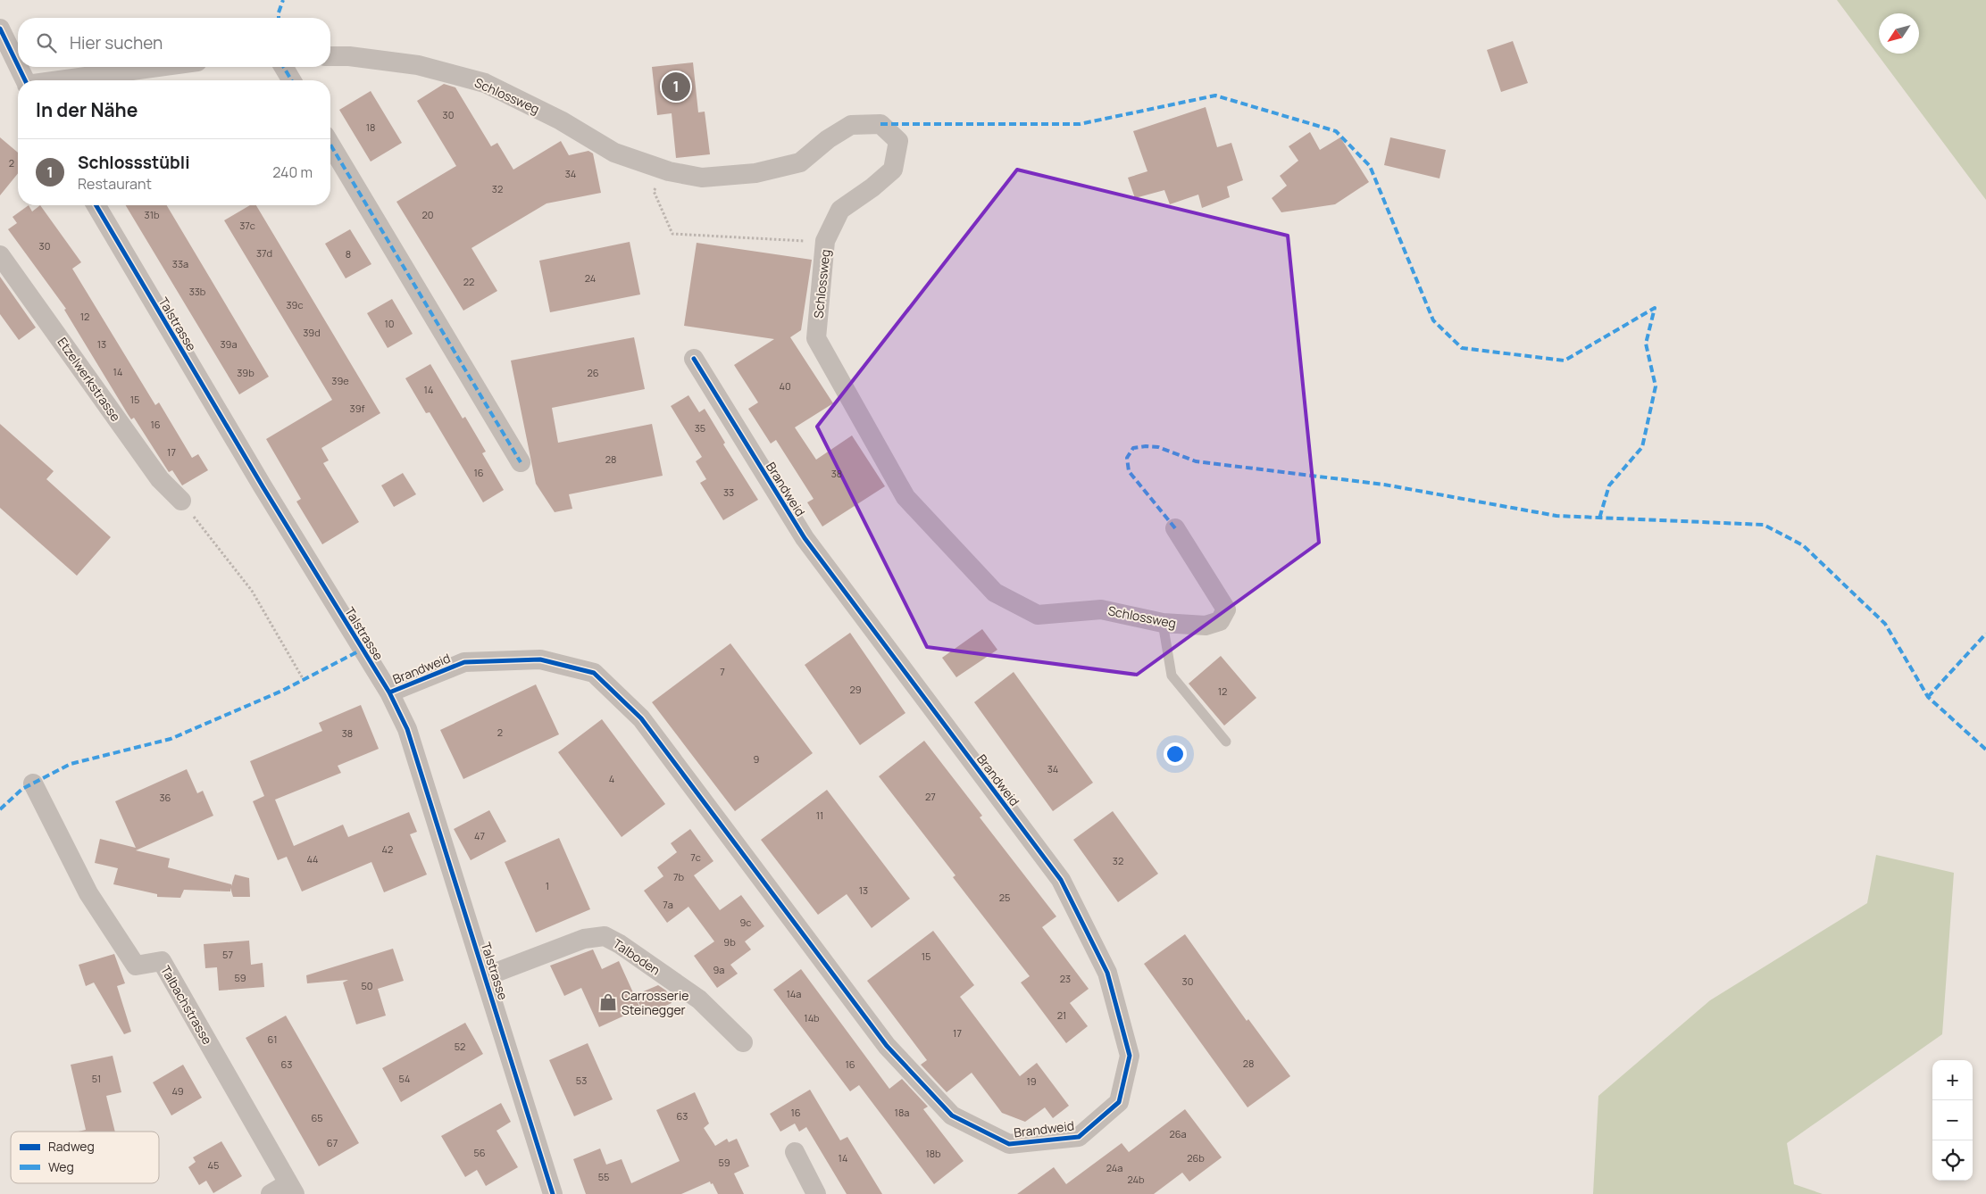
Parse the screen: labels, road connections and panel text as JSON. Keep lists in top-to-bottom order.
{
  "streets": {
    "street": [
      "Schlossweg",
      "Talstrasse",
      "Etzelwerkstrasse",
      "Brandweid",
      "Talboden",
      "Talbachstrasse"
    ]
  },
  "crossings": [
    ["Talstrasse", "Brandweid"],
    ["Talstrasse", "Talboden"]
  ],
  "places": {
    "shop": ["Carrosserie Steinegger"]
  },
  "house_numbers": [
    "30",
    "18",
    "2",
    "34",
    "32",
    "31b",
    "20",
    "37c",
    "30",
    "37d",
    "8",
    "33a",
    "24",
    "22",
    "33b",
    "39c",
    "12",
    "10",
    "39d",
    "13",
    "39a",
    "14",
    "39b",
    "26",
    "39e",
    "40",
    "14",
    "15",
    "39f",
    "16",
    "35",
    "17",
    "28",
    "16",
    "38",
    "33",
    "7",
    "29",
    "12",
    "2",
    "38",
    "9",
    "34",
    "4",
    "27",
    "36",
    "11",
    "47",
    "42",
    "7c",
    "44",
    "32",
    "7b",
    "1",
    "13",
    "25",
    "7a",
    "9c",
    "9b",
    "57",
    "15",
    "9a",
    "59",
    "23",
    "30",
    "50",
    "14a",
    "21",
    "14b",
    "17",
    "61",
    "52",
    "28",
    "63",
    "16",
    "51",
    "54",
    "53",
    "19",
    "49",
    "16",
    "18a",
    "63",
    "65",
    "26a",
    "67",
    "56",
    "18b",
    "14",
    "26b",
    "59",
    "45",
    "24a",
    "55",
    "24b"
  ],
  "legend": ["Radweg", "Weg"],
  "north": "bottom left",
  "page": {
    "search": "Hier suchen",
    "pins": "1",
    "heading": "In der Nähe",
    "list": [
      {
        "mark": "1",
        "name": "Schlossstübli",
        "note": "Restaurant",
        "value": "240 m"
      }
    ],
    "map_buttons": ["+", "−"]
  }
}
